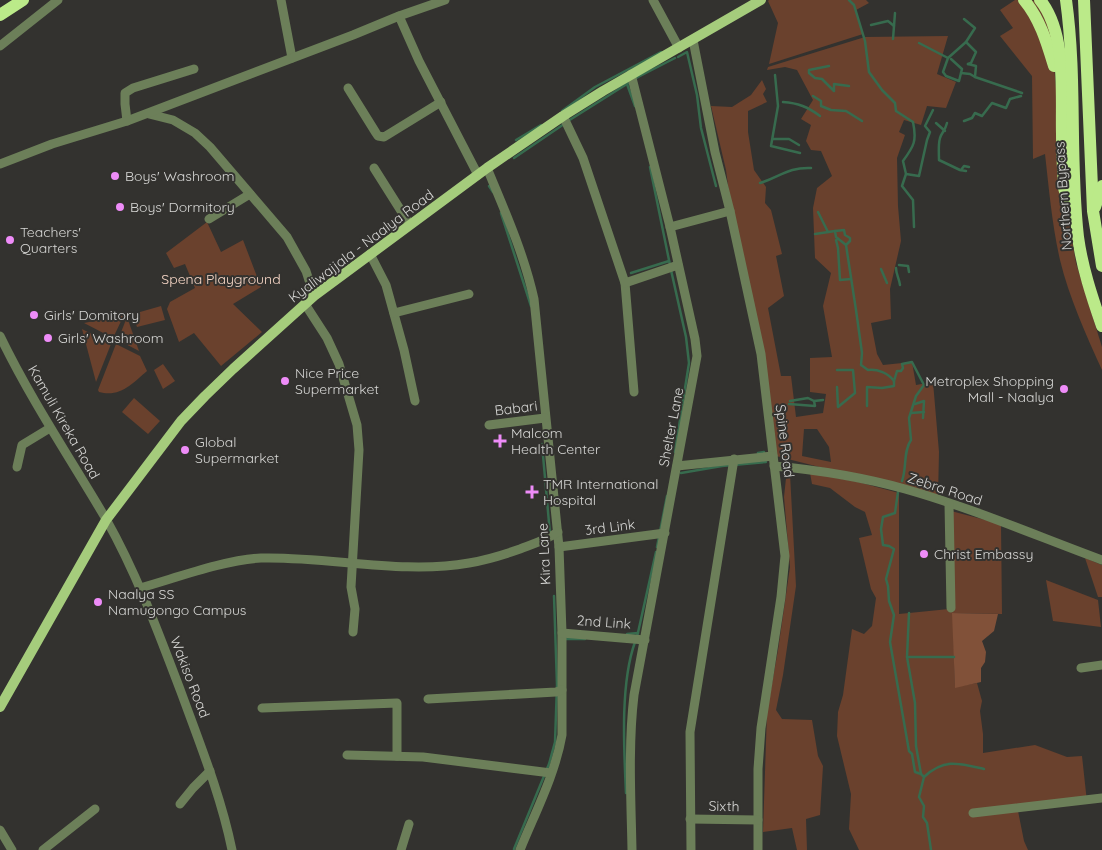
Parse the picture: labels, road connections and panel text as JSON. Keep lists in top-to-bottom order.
{
  "streets": {
    "highway": ["Northern Bypass"],
    "main road": ["Kyaliwajjala - Naalya Road"],
    "street": [
      "Babari",
      "Kamuli Kireka Road",
      "Shelter Lane",
      "Spine Road",
      "Zebra Road",
      "3rd Link",
      "Kira Lane",
      "2nd Link",
      "Wakiso Road",
      "Sixth"
    ]
  },
  "crossings": [
    ["Kyaliwajjala - Naalya Road", "Kamuli Kireka Road"],
    ["Kyaliwajjala - Naalya Road", "Shelter Lane"],
    ["Kyaliwajjala - Naalya Road", "Spine Road"],
    ["Kyaliwajjala - Naalya Road", "Kira Lane"],
    ["Kyaliwajjala - Naalya Road", "Wakiso Road"],
    ["Babari", "Kira Lane"],
    ["Kamuli Kireka Road", "Wakiso Road"],
    ["Shelter Lane", "3rd Link"],
    ["Shelter Lane", "2nd Link"],
    ["Spine Road", "Zebra Road"],
    ["Spine Road", "Sixth"],
    ["3rd Link", "Kira Lane"],
    ["Kira Lane", "2nd Link"]
  ],
  "parks": ["Spena Playground"],
  "places": {
    "other": [
      "Boys' Washroom",
      "Boys' Dormitory",
      "Teachers' Quarters",
      "Girls' Domitory",
      "Girls' Washroom",
      "Nice Price Supermarket",
      "Metroplex Shopping Mall - Naalya",
      "Global Supermarket",
      "Christ Embassy",
      "Naalya SS Namugongo Campus"
    ],
    "health": ["Malcom Health Center", "TMR International Hospital"]
  }
}
